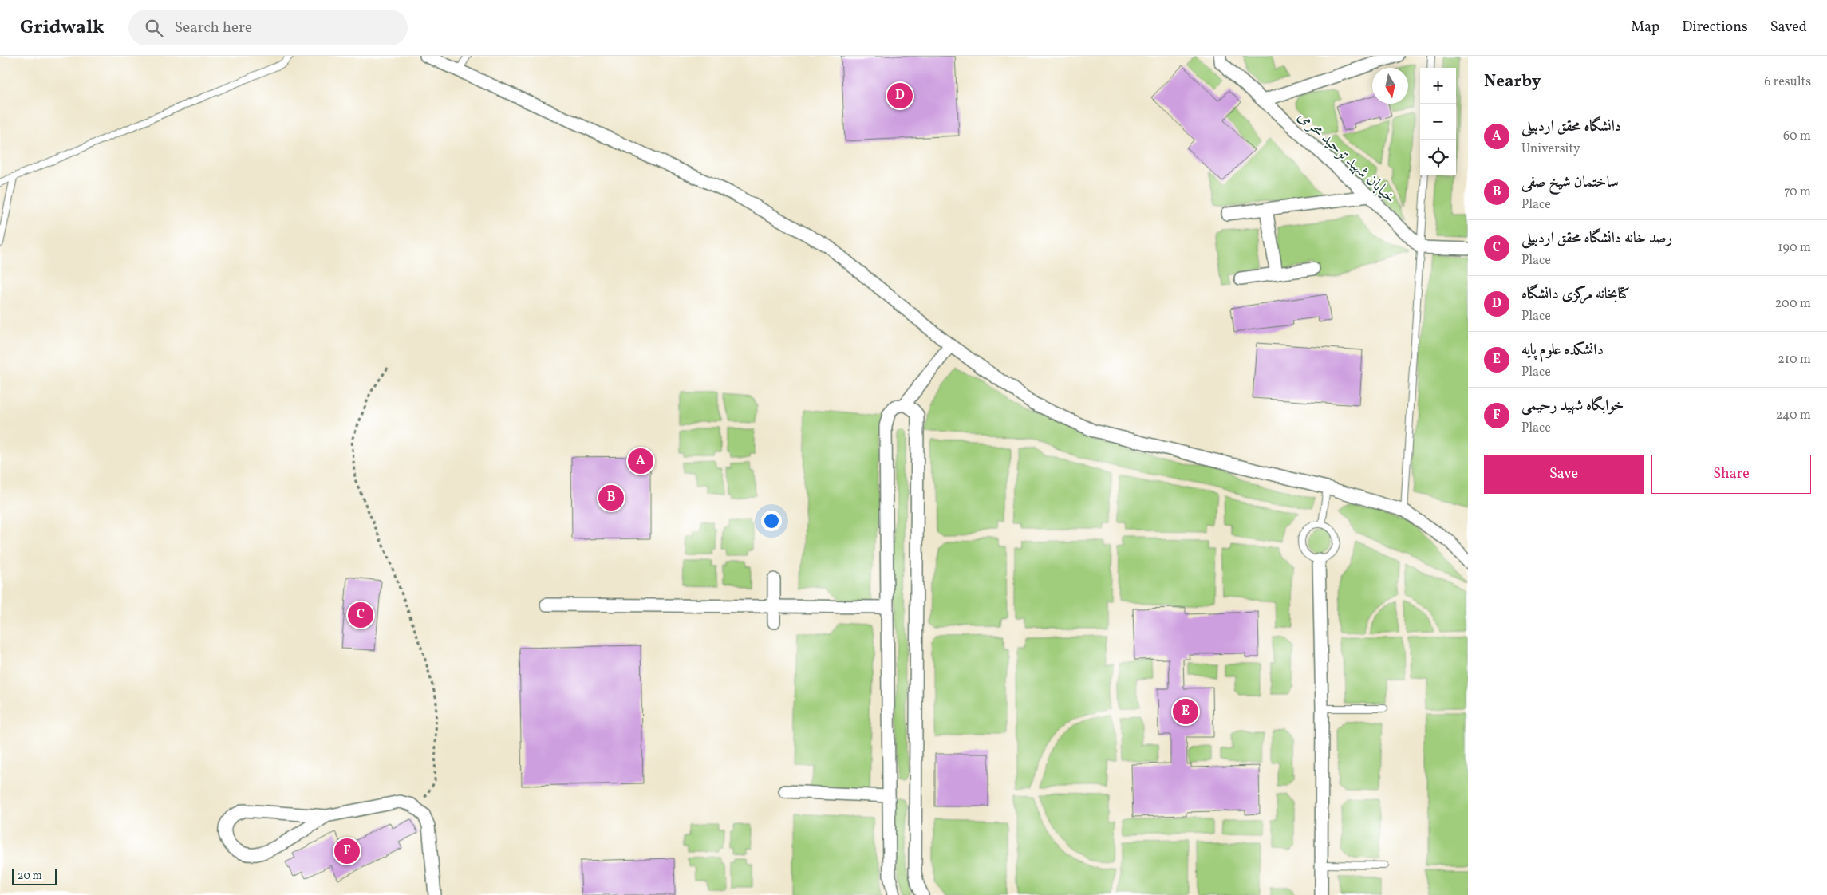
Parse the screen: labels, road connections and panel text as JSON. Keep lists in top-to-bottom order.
{
  "streets": {
    "street": ["خیابان شهید توحید محرمی"]
  },
  "scale_bar": "20 m",
  "north": "bottom",
  "page": {
    "header": "Gridwalk",
    "search": "Search here",
    "nav": ["Map", "Directions", "Saved"],
    "heading": ["Nearby", "6 results"],
    "map_buttons": ["+", "−"],
    "pins": [
      "D",
      "A",
      "B",
      "C",
      "E",
      "F"
    ],
    "list": [
      {
        "mark": "A",
        "name": "دانشگاه محقق اردبیلی",
        "note": "University",
        "value": "60 m"
      },
      {
        "mark": "B",
        "name": "ساختمان شیخ صفی",
        "note": "Place",
        "value": "70 m"
      },
      {
        "mark": "C",
        "name": "رصد خانه دانشگاه محقق اردبیلی",
        "note": "Place",
        "value": "190 m"
      },
      {
        "mark": "D",
        "name": "کتابخانه مرکزی دانشگاه",
        "note": "Place",
        "value": "200 m"
      },
      {
        "mark": "E",
        "name": "دانشکده علوم پایه",
        "note": "Place",
        "value": "210 m"
      },
      {
        "mark": "F",
        "name": "خوابگاه شهید رحیمی",
        "note": "Place",
        "value": "240 m"
      }
    ],
    "buttons": ["Save", "Share"],
    "scale": "20 m"
  }
}
